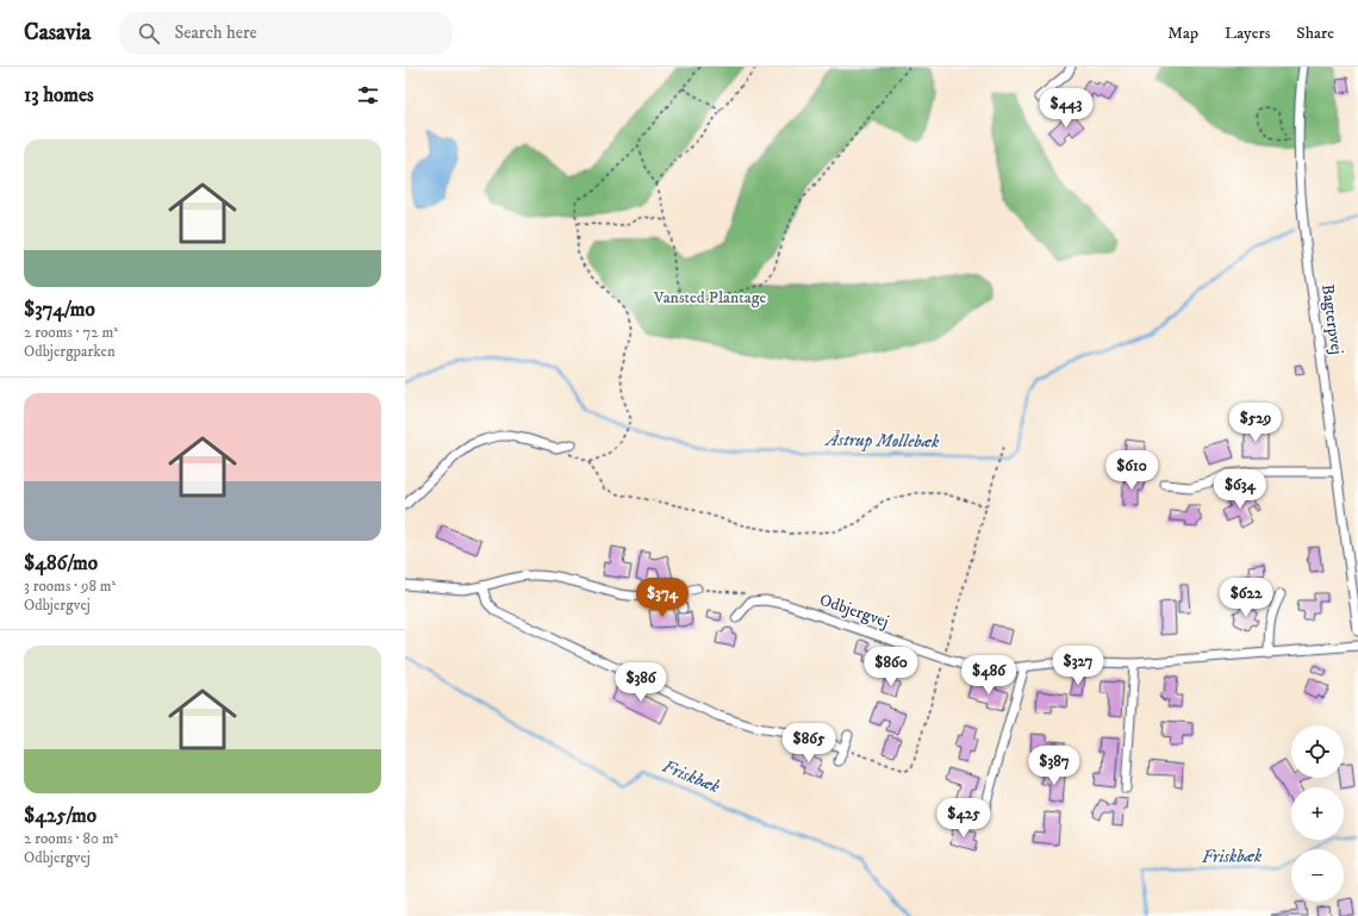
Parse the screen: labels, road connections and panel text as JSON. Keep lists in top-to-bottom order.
{
  "streets": {
    "street": ["Bagterpvej", "Odbjergvej"]
  },
  "water": ["Åstrup Møllebæk", "Friskbæk"],
  "parks": ["Vansted Plantage"],
  "page": {
    "header": "Casavia",
    "search": "Search here",
    "nav": ["Map", "Layers", "Share"],
    "heading": "13 homes",
    "price": [
      "$443",
      "$529",
      "$610",
      "$634",
      "$374",
      "$622",
      "$327",
      "$860",
      "$486",
      "$386",
      "$865",
      "$387",
      "$425"
    ],
    "list": [
      {
        "name": "$374/mo",
        "note": "2 rooms · 72 m² · Odbjergparken"
      },
      {
        "name": "$486/mo",
        "note": "3 rooms · 98 m² · Odbjergvej"
      },
      {
        "name": "$425/mo",
        "note": "2 rooms · 80 m² · Odbjergvej"
      }
    ],
    "map_buttons": ["+", "−"]
  }
}
